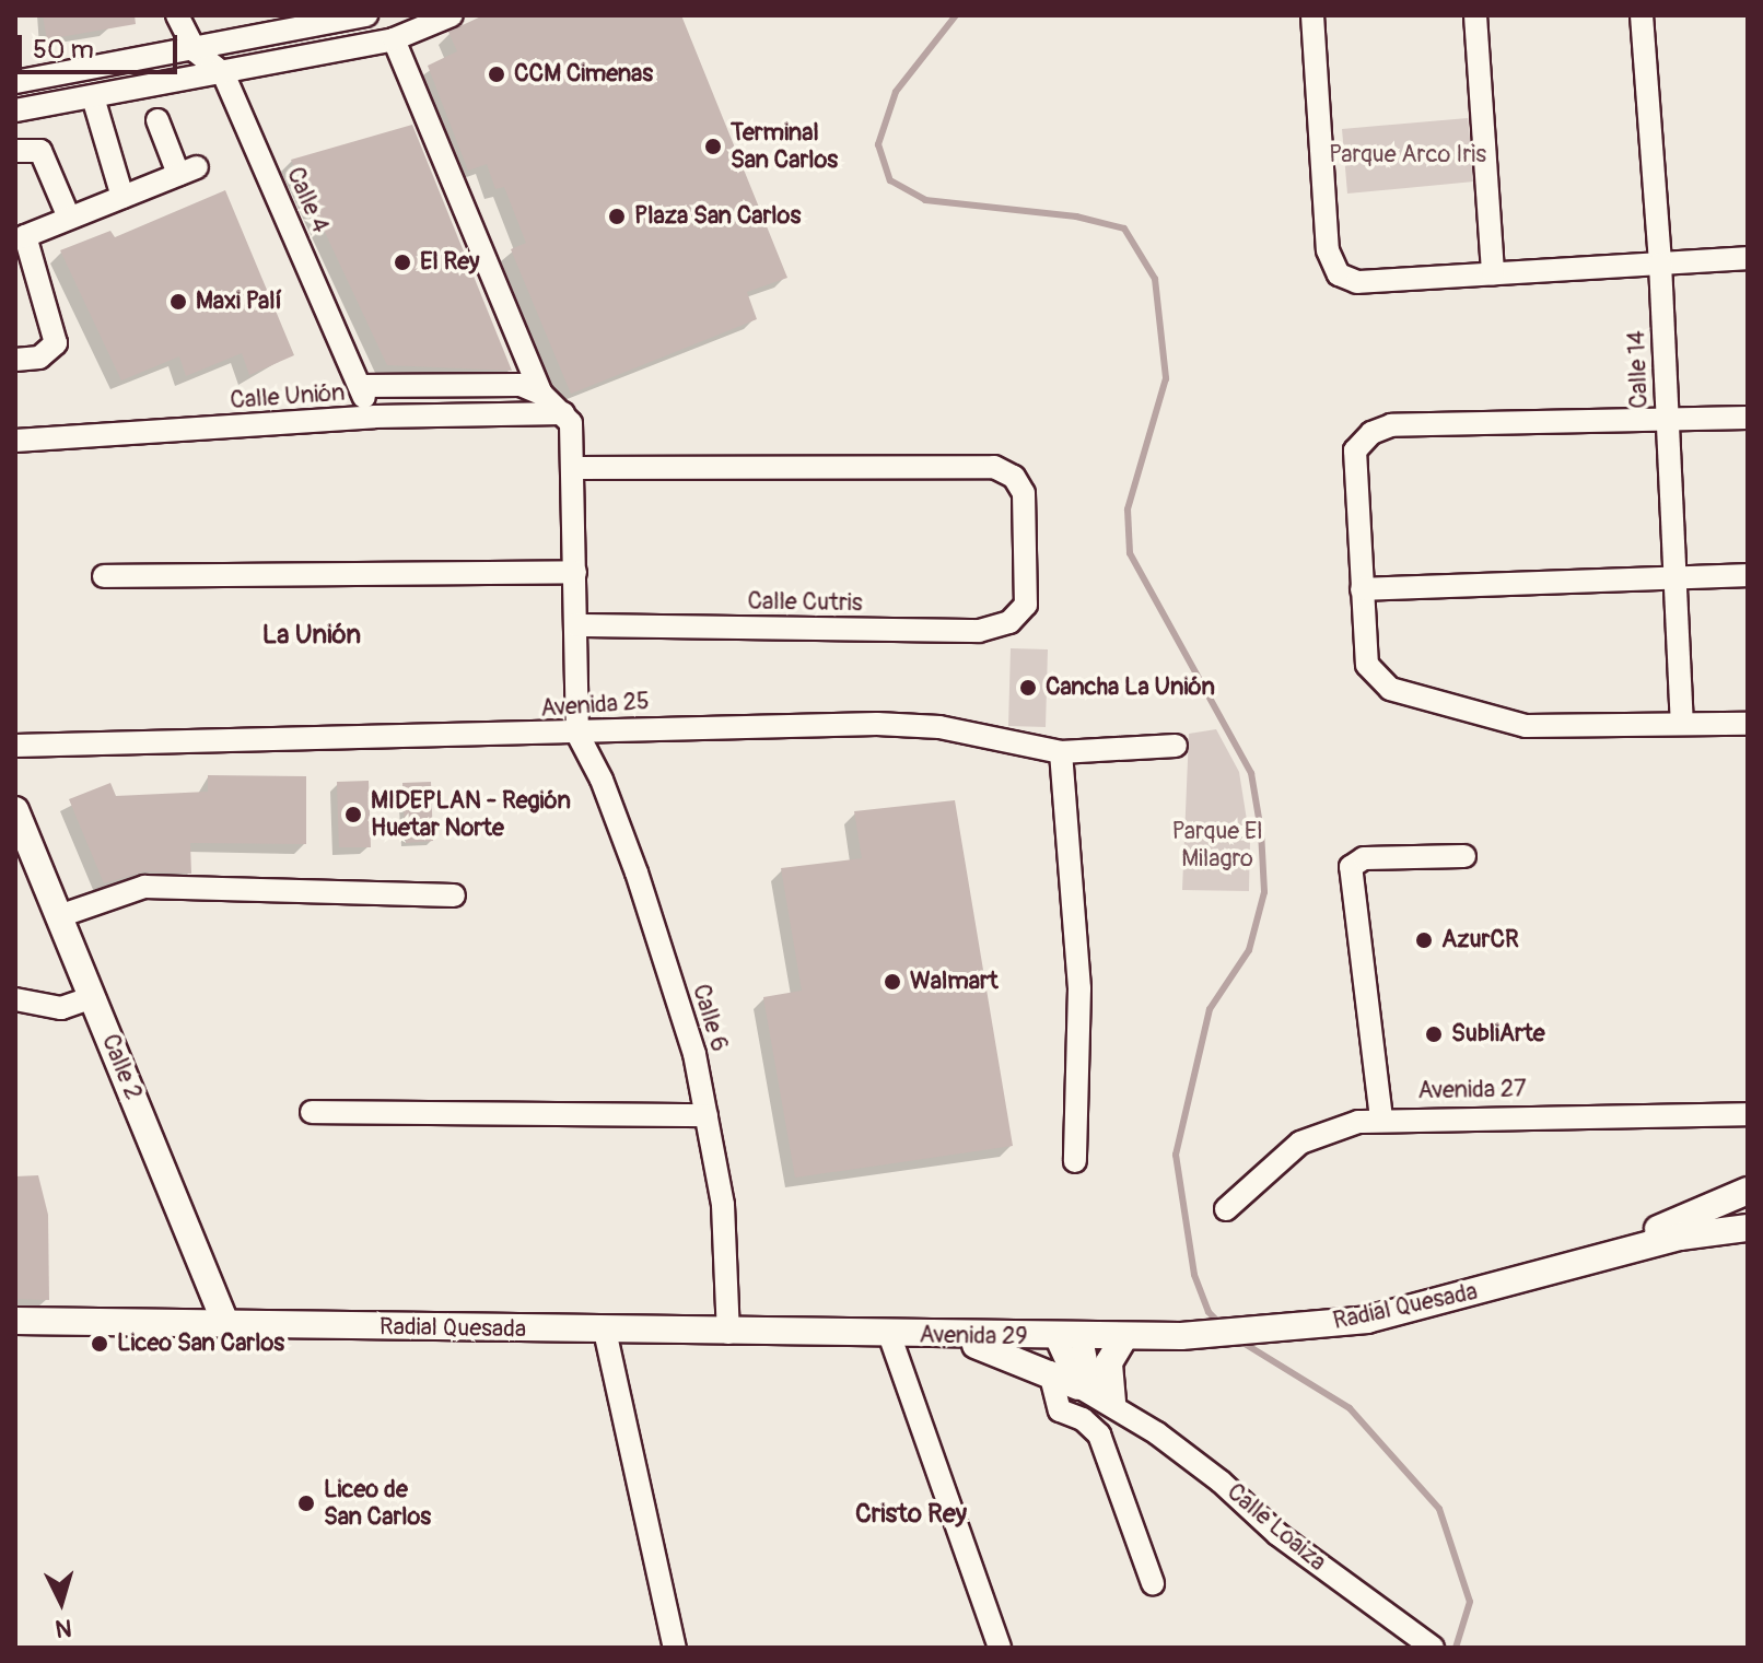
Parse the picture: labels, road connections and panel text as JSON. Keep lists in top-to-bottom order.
{
  "streets": {
    "main road": [
      "Calle 2",
      "Radial Quesada",
      "Avenida 29",
      "Calle Loaiza"
    ],
    "street": [
      "Calle 4",
      "Calle 14",
      "Calle Unión",
      "Calle Cutris",
      "Avenida 25",
      "Calle 6",
      "Avenida 27"
    ]
  },
  "crossings": [
    ["Calle 4", "Calle Unión"],
    ["Avenida 25", "Calle 6"],
    ["Calle 6", "Radial Quesada"],
    ["Calle 2", "Radial Quesada"],
    ["Radial Quesada", "Avenida 29"],
    ["Radial Quesada", "Calle Loaiza"],
    ["Avenida 29", "Calle Loaiza"]
  ],
  "districts": ["La Unión", "Cristo Rey"],
  "parks": ["Parque Arco Iris", "Parque El Milagro"],
  "places": [
    "CCM Cimenas",
    "Terminal San Carlos",
    "Plaza San Carlos",
    "El Rey",
    "Maxi Palí",
    "Cancha La Unión",
    "MIDEPLAN - Región Huetar Norte",
    "AzurCR",
    "Walmart",
    "SubliArte",
    "Liceo San Carlos",
    "Liceo de San Carlos"
  ],
  "scale_bar": "50 m",
  "north": "bottom"
}
